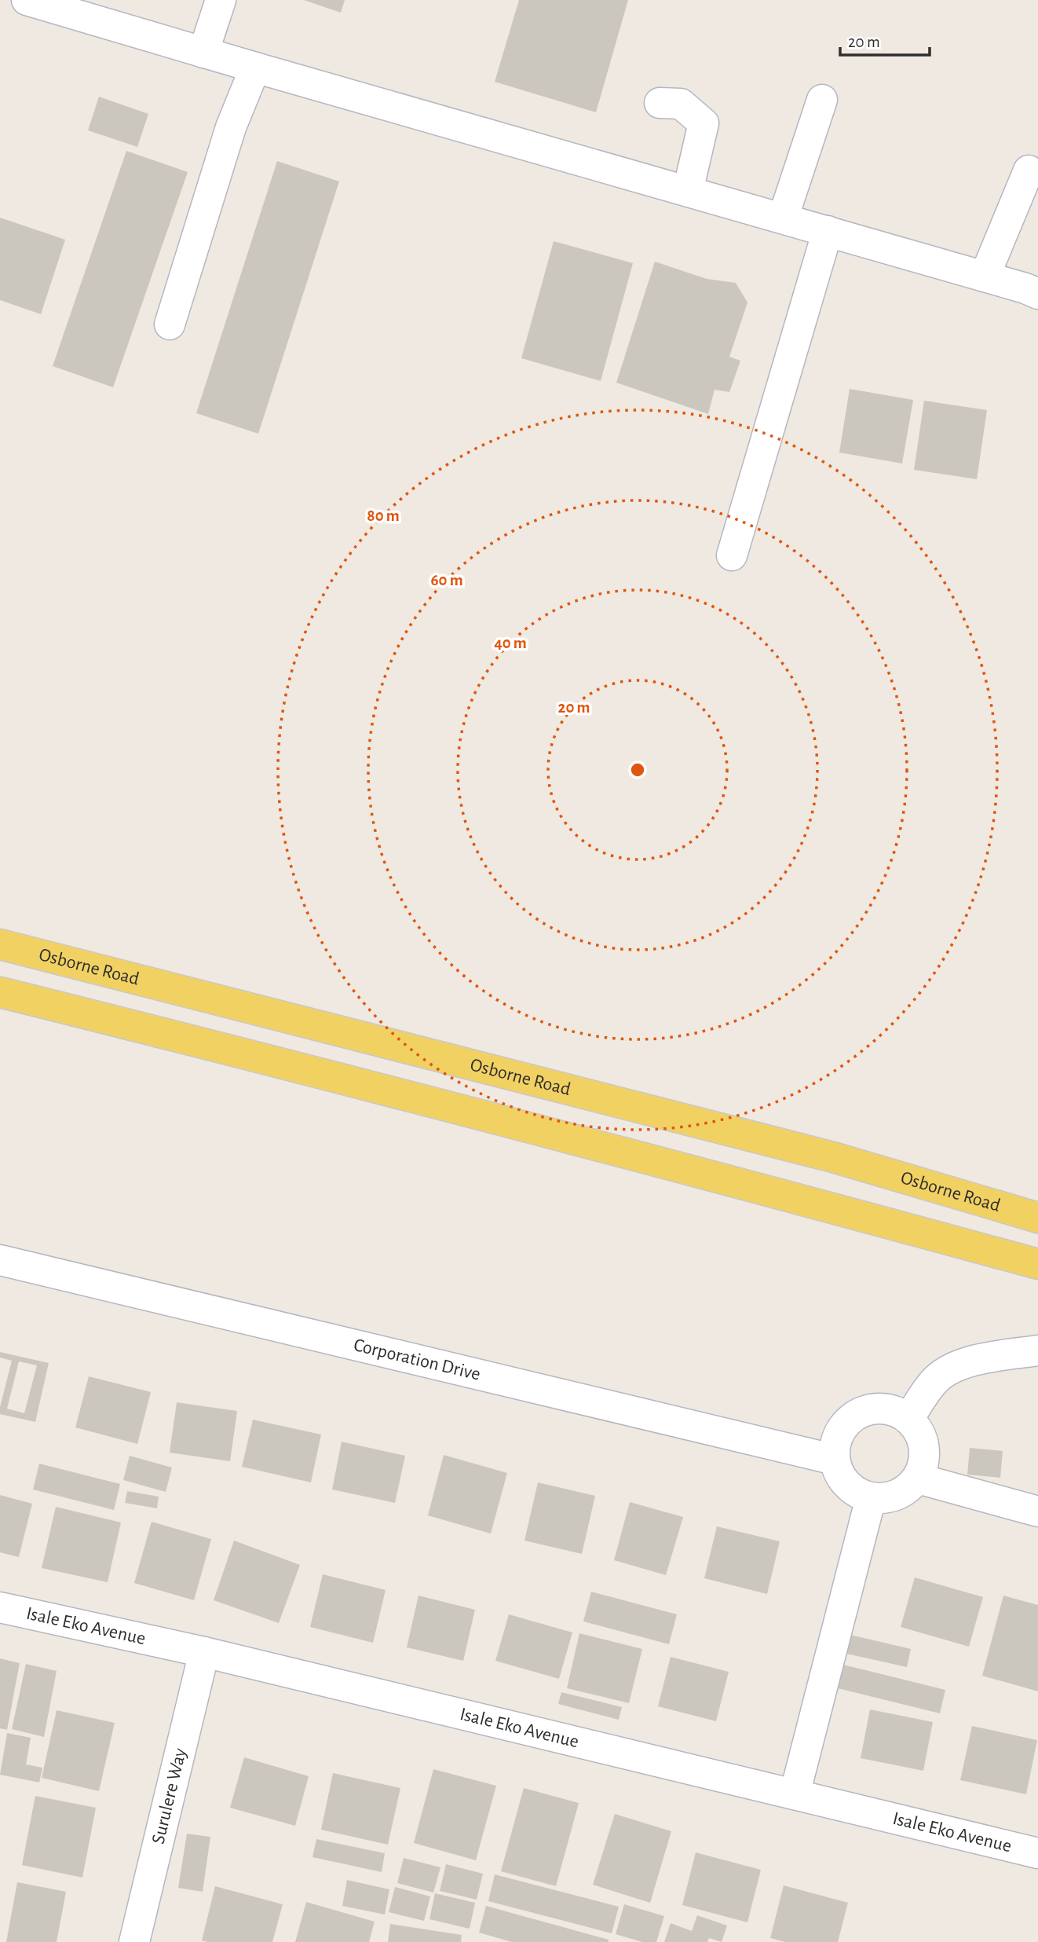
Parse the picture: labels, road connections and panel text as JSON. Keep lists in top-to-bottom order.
{
  "streets": {
    "main road": ["Osborne Road"],
    "street": ["Corporation Drive", "Isale Eko Avenue", "Surulere Way"]
  },
  "crossings": [
    ["Isale Eko Avenue", "Surulere Way"]
  ],
  "scale_bar": "20 m",
  "rings": [
    "80 m",
    "60 m",
    "40 m",
    "20 m"
  ]
}
